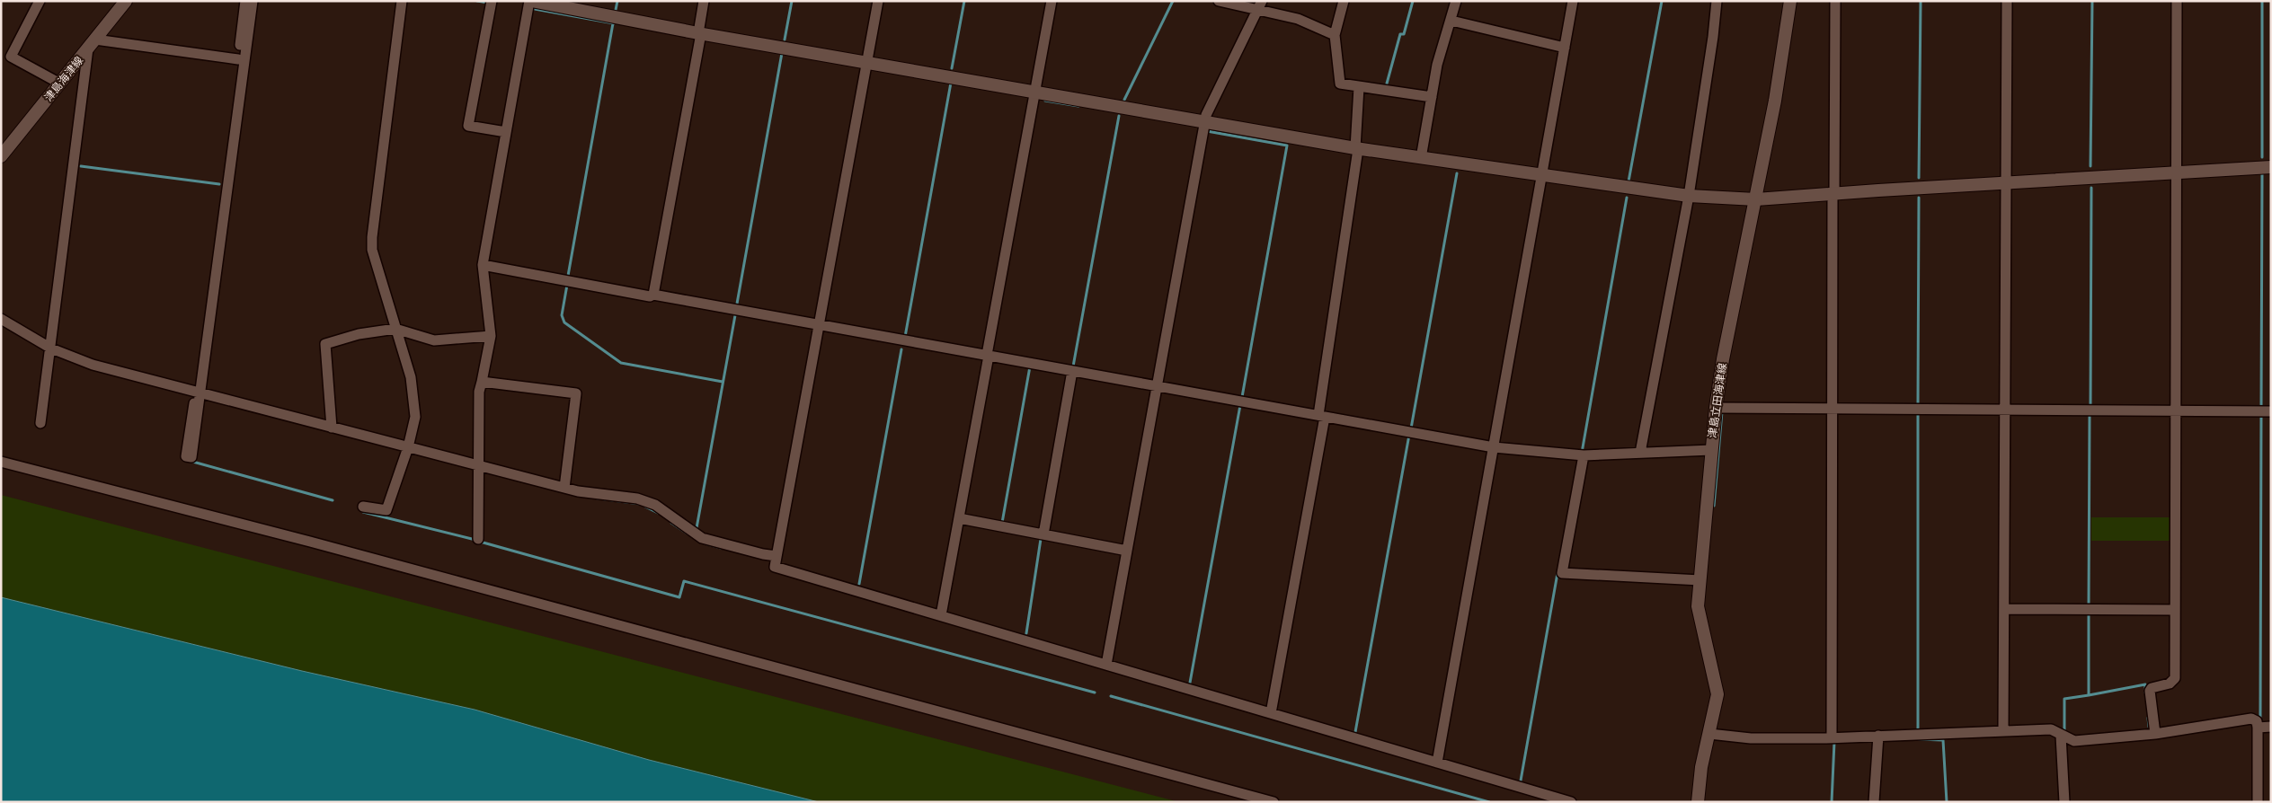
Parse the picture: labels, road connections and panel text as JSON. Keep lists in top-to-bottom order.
{
  "streets": {
    "street": ["津島海津線", "津島立田海津線"]
  }
}
